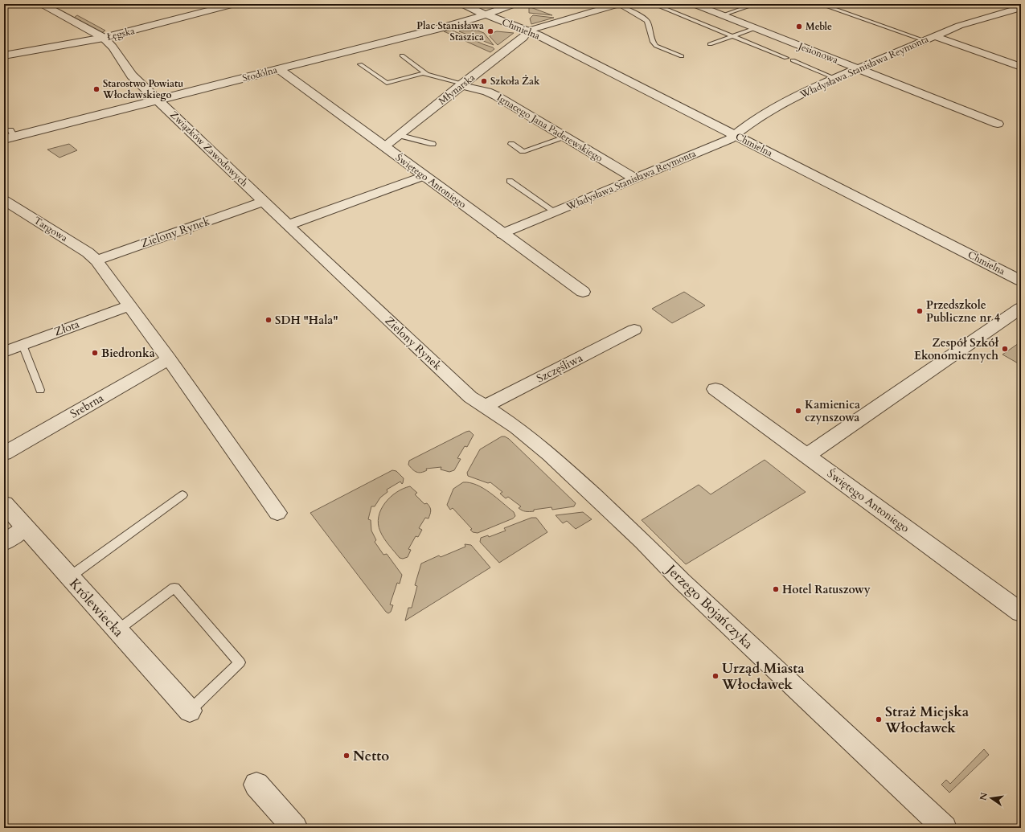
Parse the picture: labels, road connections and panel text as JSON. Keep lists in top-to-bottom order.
{
  "streets": {
    "street": [
      "Chmielna",
      "Łęgska",
      "Jesionowa",
      "Władysława Stanisława Reymonta",
      "Stodólna",
      "Młynarska",
      "Ignacego Jana Paderewskiego",
      "Związków Zawodowych",
      "Świętego Antoniego",
      "Targowa",
      "Zielony Rynek",
      "Złota",
      "Szczęśliwa",
      "Srebrna",
      "Jerzego Bojańczyka",
      "Królewiecka"
    ]
  },
  "crossings": [
    ["Chmielna", "Władysława Stanisława Reymonta"],
    ["Chmielna", "Stodólna"],
    ["Chmielna", "Młynarska"],
    ["Łęgska", "Związków Zawodowych"],
    ["Jesionowa", "Władysława Stanisława Reymonta"],
    ["Władysława Stanisława Reymonta", "Ignacego Jana Paderewskiego"],
    ["Władysława Stanisława Reymonta", "Świętego Antoniego"],
    ["Stodólna", "Związków Zawodowych"],
    ["Stodólna", "Świętego Antoniego"],
    ["Młynarska", "Ignacego Jana Paderewskiego"],
    ["Młynarska", "Świętego Antoniego"],
    ["Związków Zawodowych", "Zielony Rynek"],
    ["Targowa", "Zielony Rynek"],
    ["Zielony Rynek", "Szczęśliwa"],
    ["Zielony Rynek", "Jerzego Bojańczyka"],
    ["Szczęśliwa", "Jerzego Bojańczyka"]
  ],
  "places": [
    "Meble",
    "Plac Stanisława Staszica",
    "Szkoła Żak",
    "Starostwo Powiatu Włocławskiego",
    "Przedszkole Publiczne nr 4",
    "SDH \"Hala\"",
    "Zespół Szkół Ekonomicznych",
    "Biedronka",
    "Kamienica czynszowa",
    "Hotel Ratuszowy",
    "Urząd Miasta Włocławek",
    "Straż Miejska Włocławek",
    "Netto"
  ],
  "north": "left"
}
